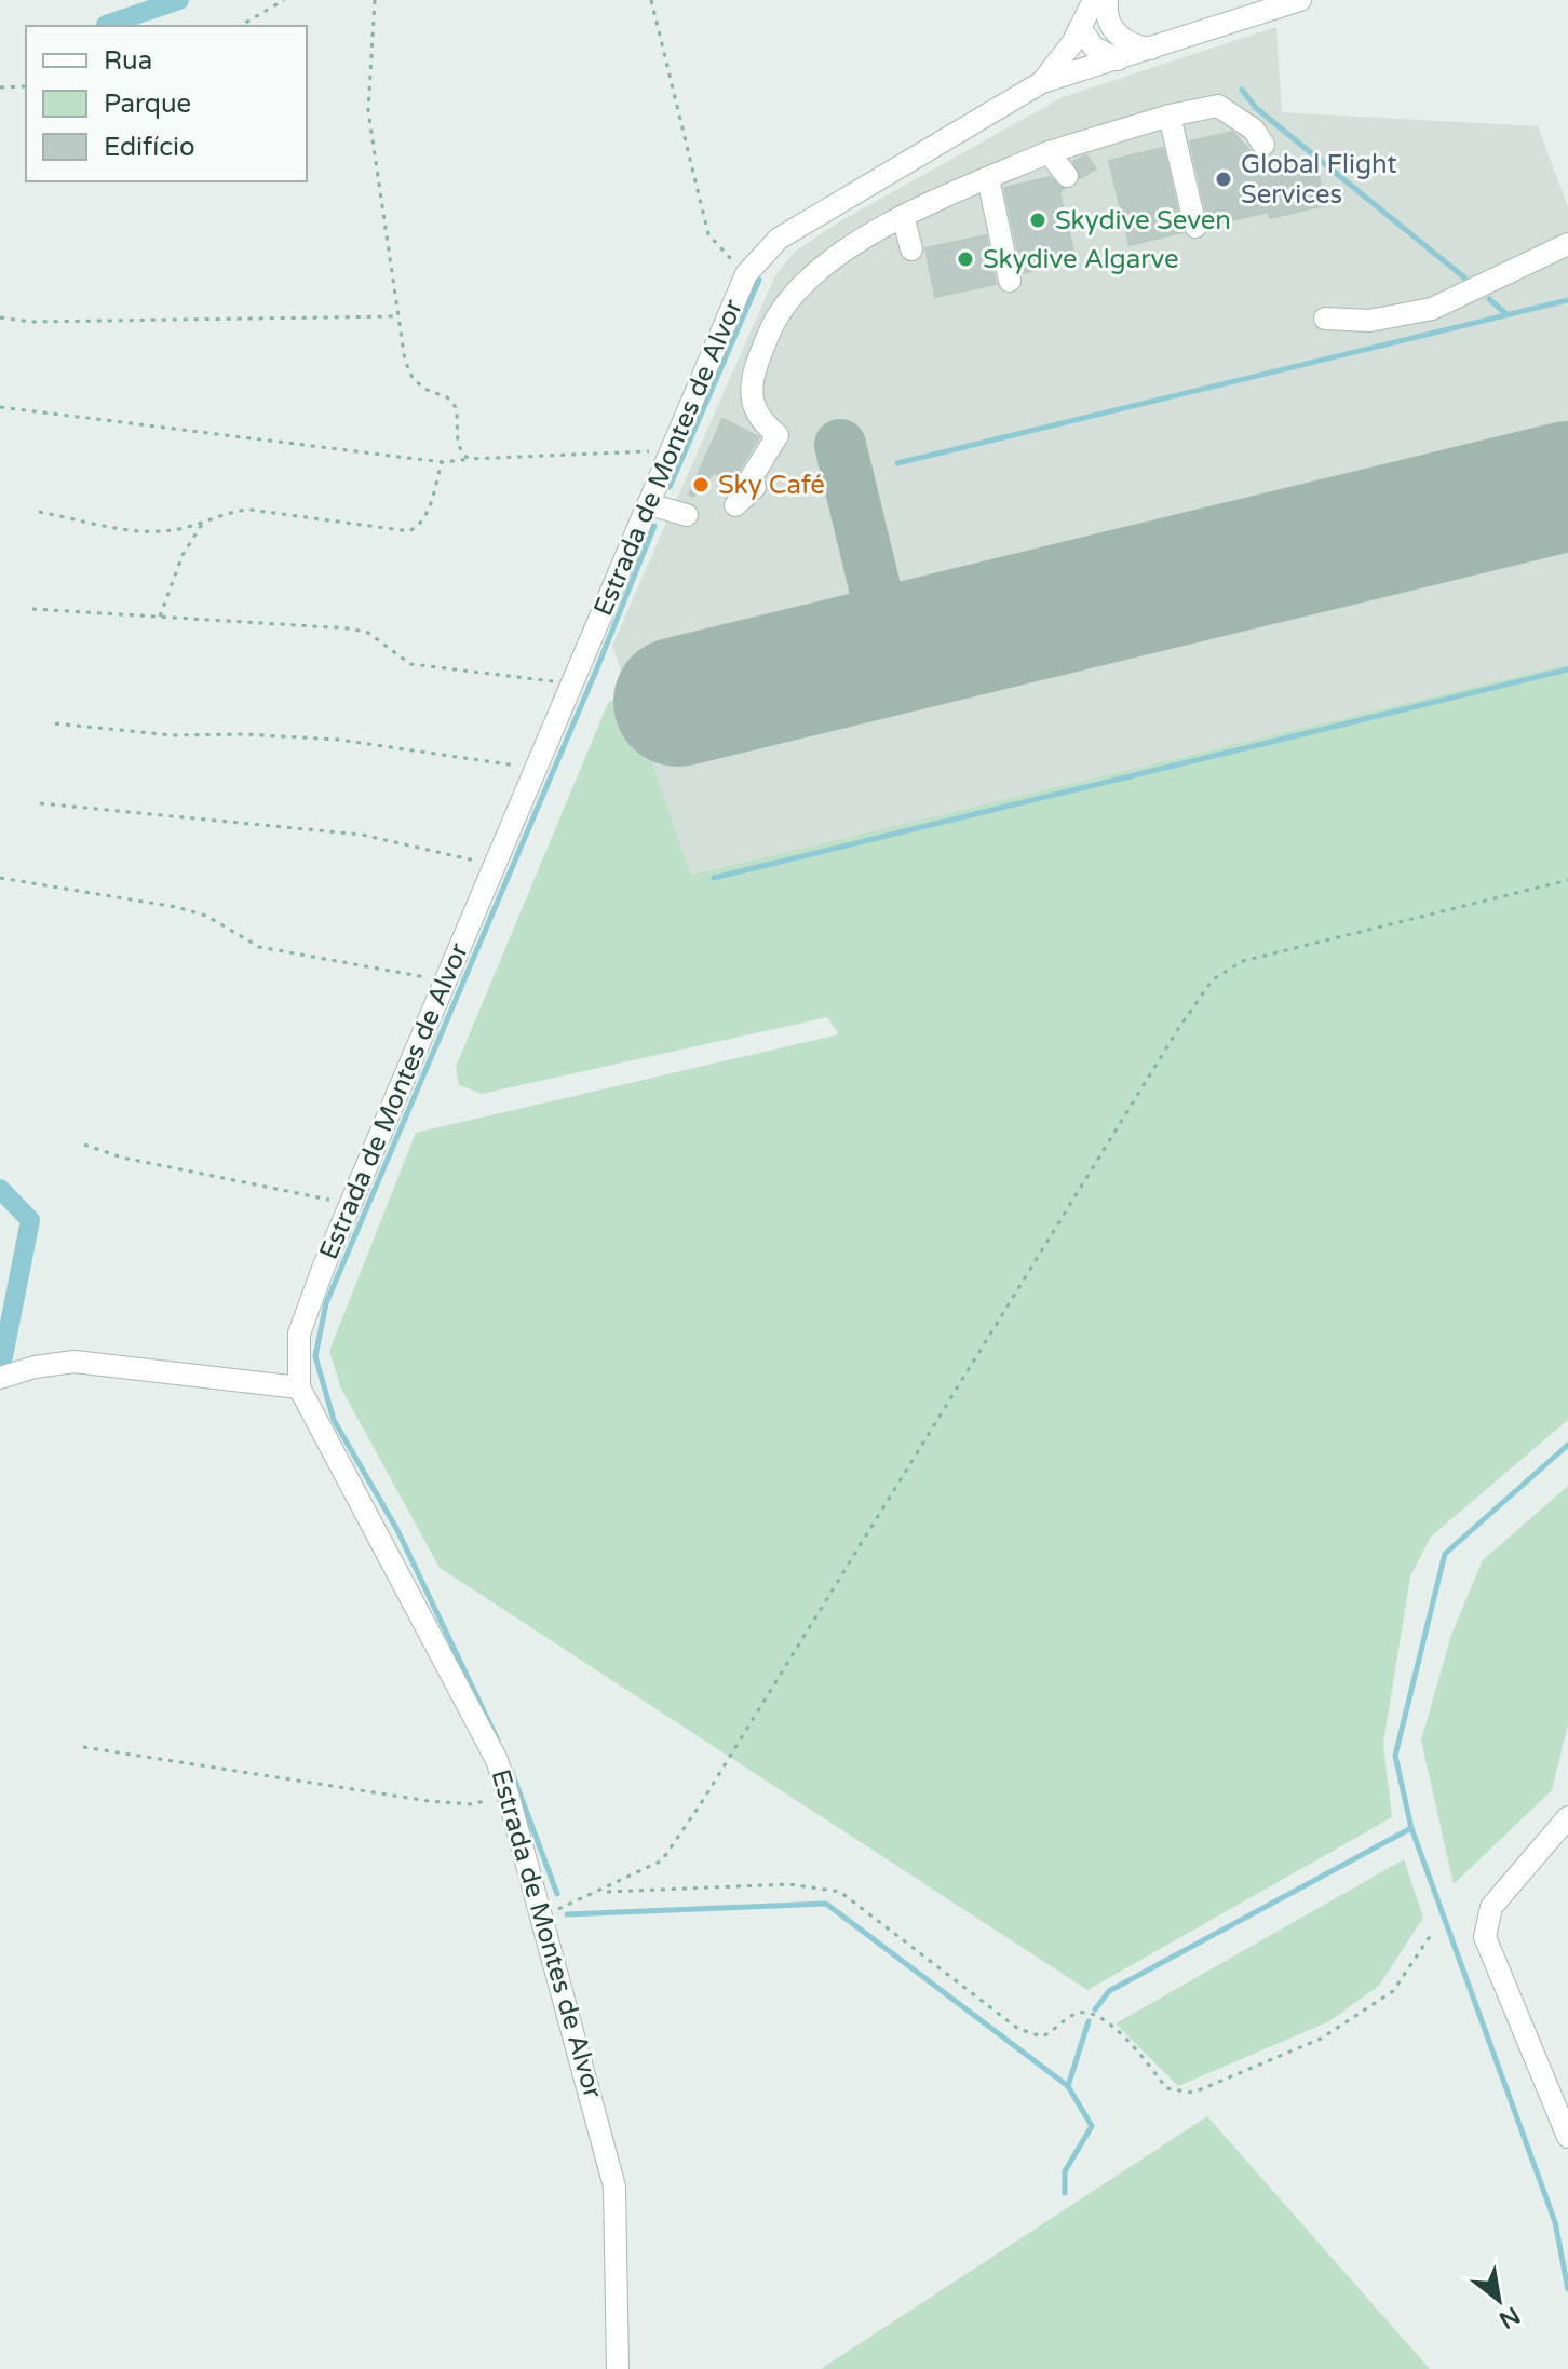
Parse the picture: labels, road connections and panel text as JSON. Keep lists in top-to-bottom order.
{
  "streets": {
    "street": ["Estrada de Montes de Alvor"]
  },
  "places": [
    "Global Flight Services",
    "Skydive Seven",
    "Skydive Algarve",
    "Sky Café"
  ],
  "legend": ["Rua", "Parque", "Edifício"],
  "north": "bottom right"
}
